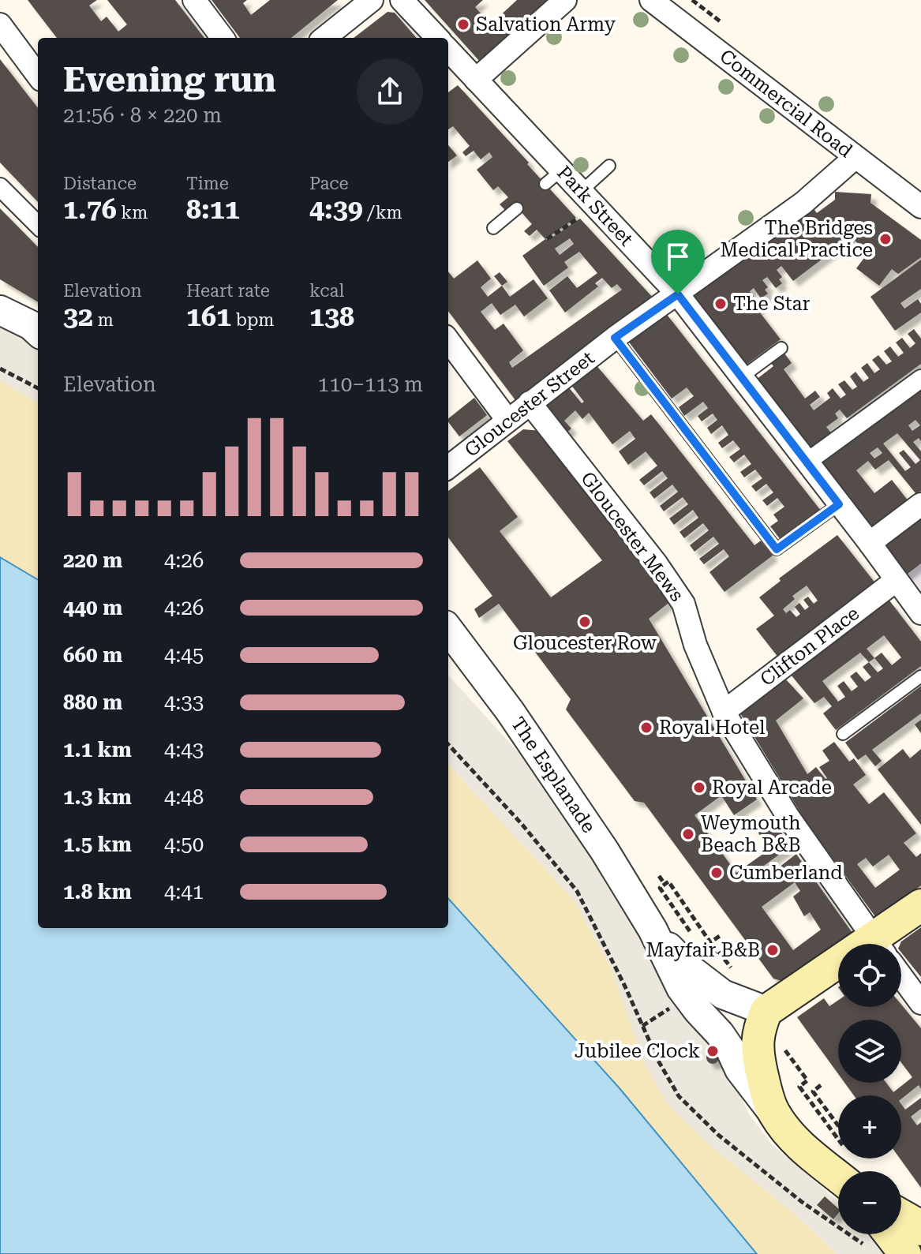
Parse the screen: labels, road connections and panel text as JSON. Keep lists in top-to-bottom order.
{
  "streets": {
    "street": [
      "Commercial Road",
      "Park Street",
      "Gloucester Street",
      "Gloucester Mews",
      "Clifton Place",
      "The Esplanade"
    ]
  },
  "crossings": [
    ["Commercial Road", "Gloucester Street"],
    ["Park Street", "Gloucester Street"],
    ["Park Street", "Clifton Place"],
    ["Gloucester Street", "Gloucester Mews"],
    ["Gloucester Mews", "Clifton Place"]
  ],
  "places": [
    "Salvation Army",
    "The Bridges Medical Practice",
    "The Star",
    "Gloucester Row",
    "Royal Hotel",
    "Royal Arcade",
    "Weymouth Beach B&B",
    "Cumberland",
    "Mayfair B&B",
    "Jubilee Clock"
  ],
  "page": {
    "heading": ["Evening run", "21:56 · 8 × 220 m"],
    "stats": [
      ["Distance", "1.76 km"],
      ["Time", "8:11"],
      ["Pace", "4:39 /km"],
      ["Elevation", "32 m"],
      ["Heart rate", "161 bpm"],
      ["kcal", "138"]
    ],
    "chart": ["Elevation", "110–113 m"],
    "list": [
      {
        "name": "220 m",
        "note": "4:26"
      },
      {
        "name": "440 m",
        "note": "4:26"
      },
      {
        "name": "660 m",
        "note": "4:45"
      },
      {
        "name": "880 m",
        "note": "4:33"
      },
      {
        "name": "1.1 km",
        "note": "4:43"
      },
      {
        "name": "1.3 km",
        "note": "4:48"
      },
      {
        "name": "1.5 km",
        "note": "4:50"
      },
      {
        "name": "1.8 km",
        "note": "4:41"
      }
    ],
    "map_buttons": ["+", "−"]
  }
}
